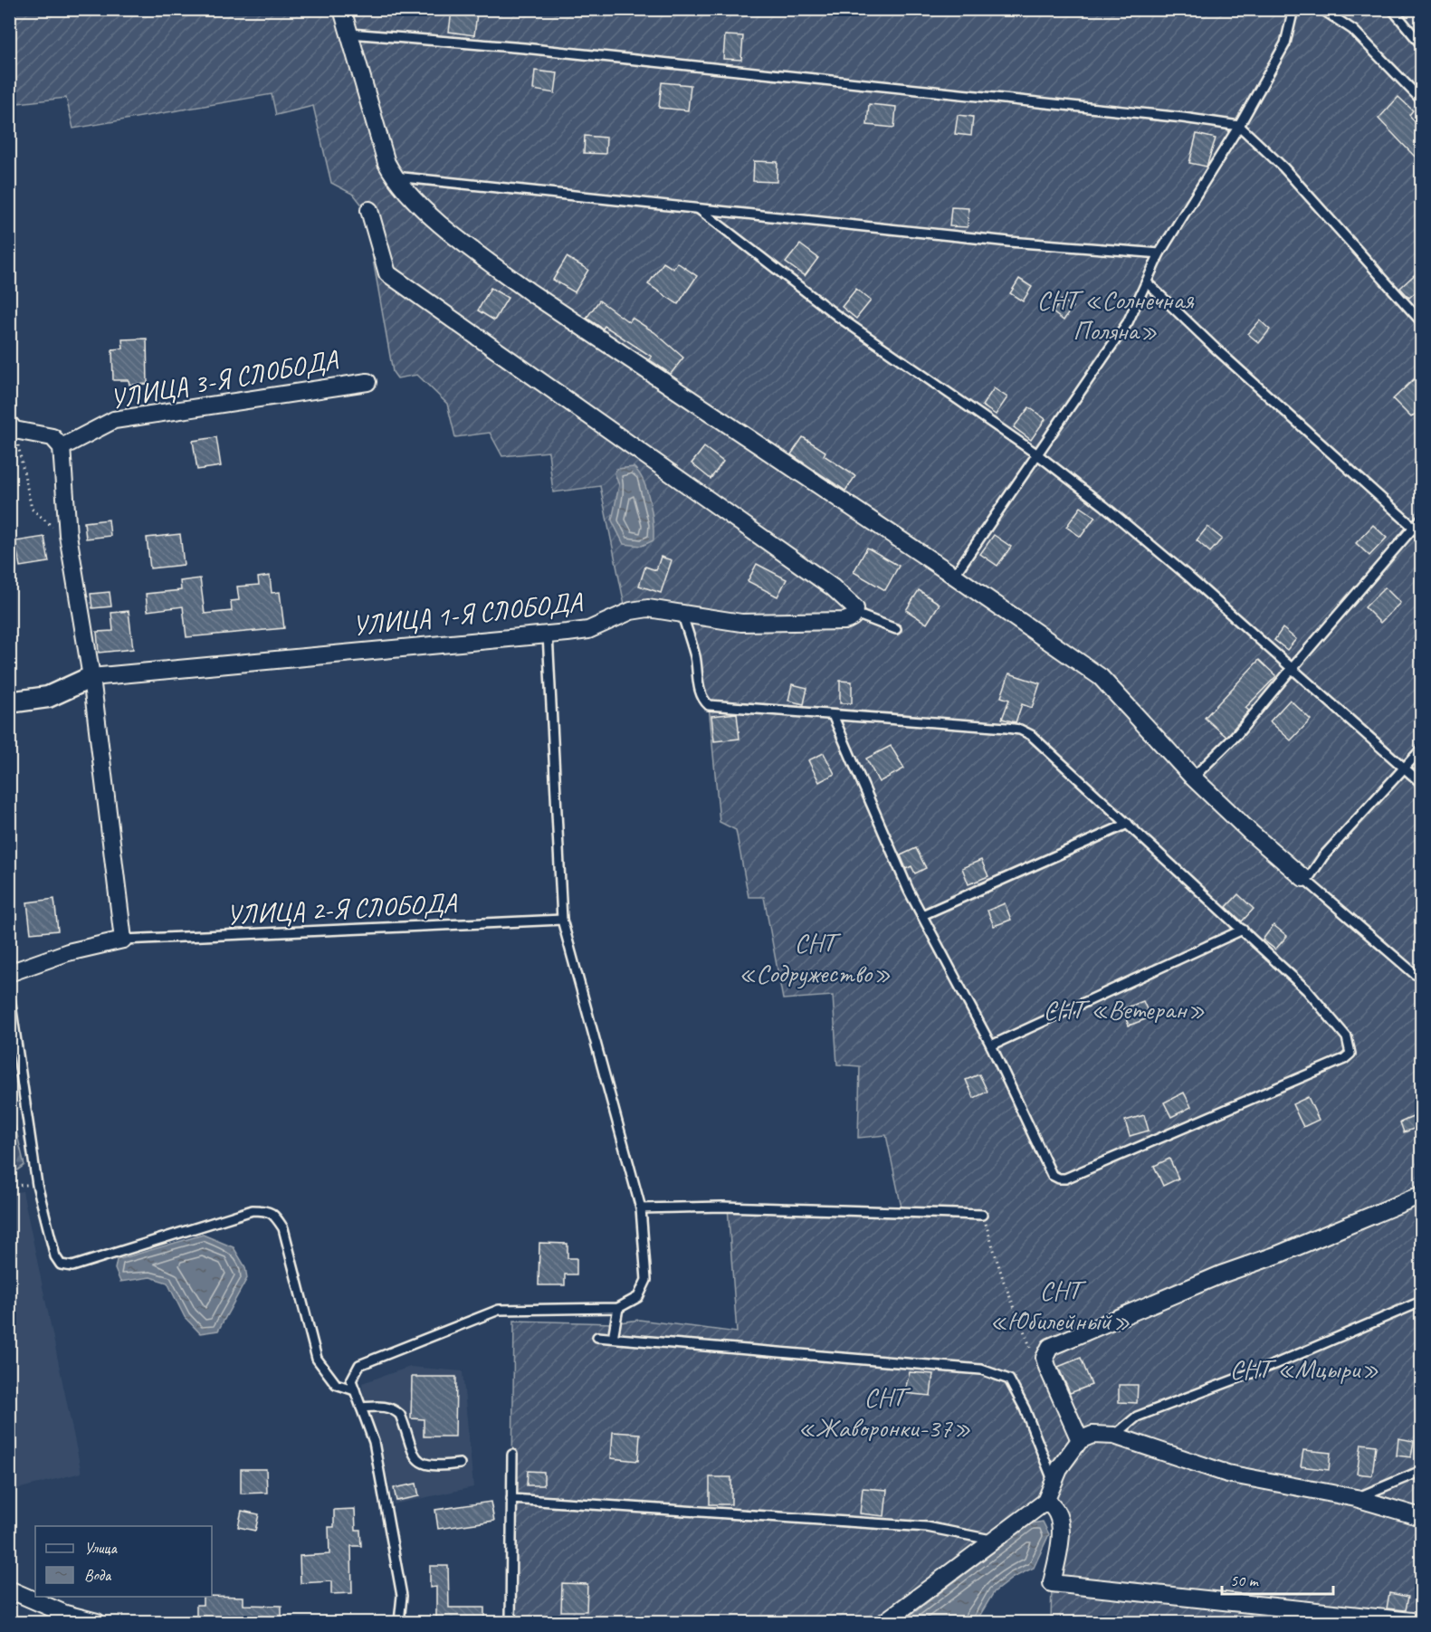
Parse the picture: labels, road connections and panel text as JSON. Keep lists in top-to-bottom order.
{
  "streets": {
    "street": ["УЛИЦА 3-Я СЛОБОДА", "УЛИЦА 1-Я СЛОБОДА"],
    "lane": ["УЛИЦА 2-Я СЛОБОДА"]
  },
  "parks": [
    "СНТ «Солнечная Поляна»",
    "СНТ «Содружество»",
    "СНТ «Ветеран»",
    "СНТ «Юбилейный»",
    "СНТ «Мцыри»",
    "СНТ «Жаворонки-37»"
  ],
  "legend": ["Улица", "Вода"],
  "scale_bar": "50 m"
}
